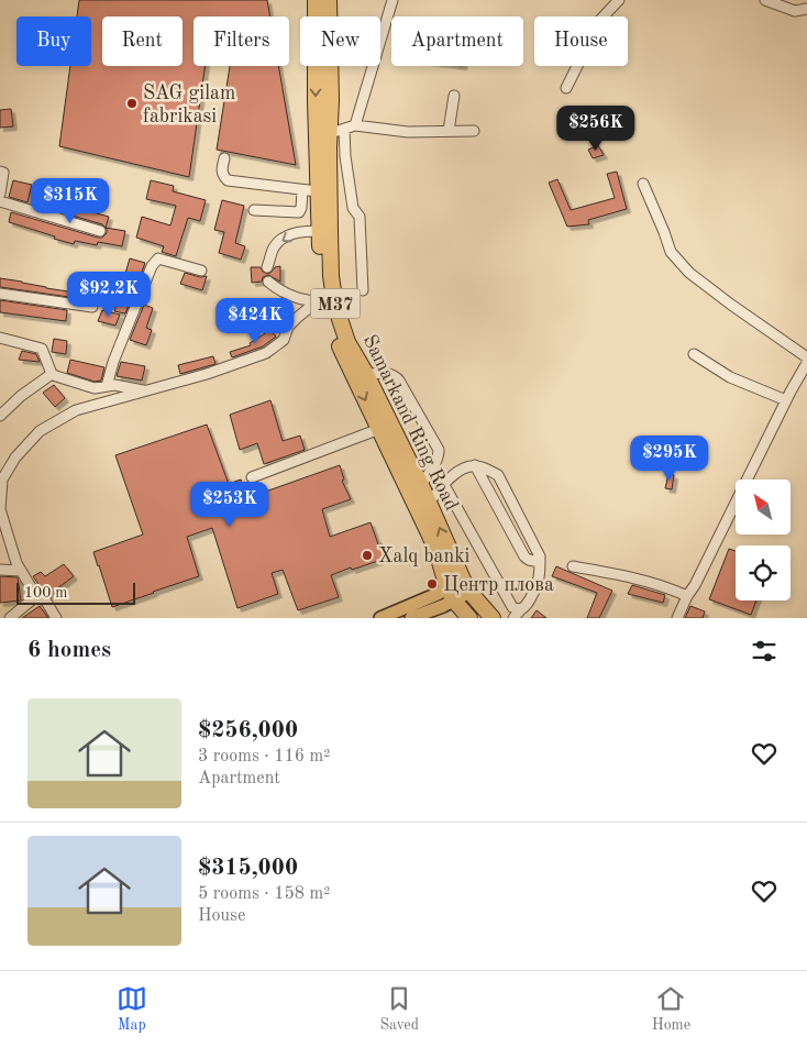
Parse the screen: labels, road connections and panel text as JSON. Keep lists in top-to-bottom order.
{
  "streets": {
    "highway": ["M37", "Samarkand Ring Road"]
  },
  "places": ["SAG gilam fabrikasi", "Xalq banki", "Центр плова"],
  "scale_bar": "100 m",
  "north": "top left",
  "page": {
    "chip": [
      "Buy",
      "Rent",
      "Filters",
      "New",
      "Apartment",
      "House"
    ],
    "price": [
      "$256K",
      "$315K",
      "$92.2K",
      "$424K",
      "$295K",
      "$253K"
    ],
    "scale": "100 m",
    "heading": "6 homes",
    "list": [
      {
        "name": "$256,000",
        "note": "3 rooms · 116 m² · Apartment"
      },
      {
        "name": "$315,000",
        "note": "5 rooms · 158 m² · House"
      }
    ],
    "tabs": ["Map", "Saved", "Home"]
  }
}
